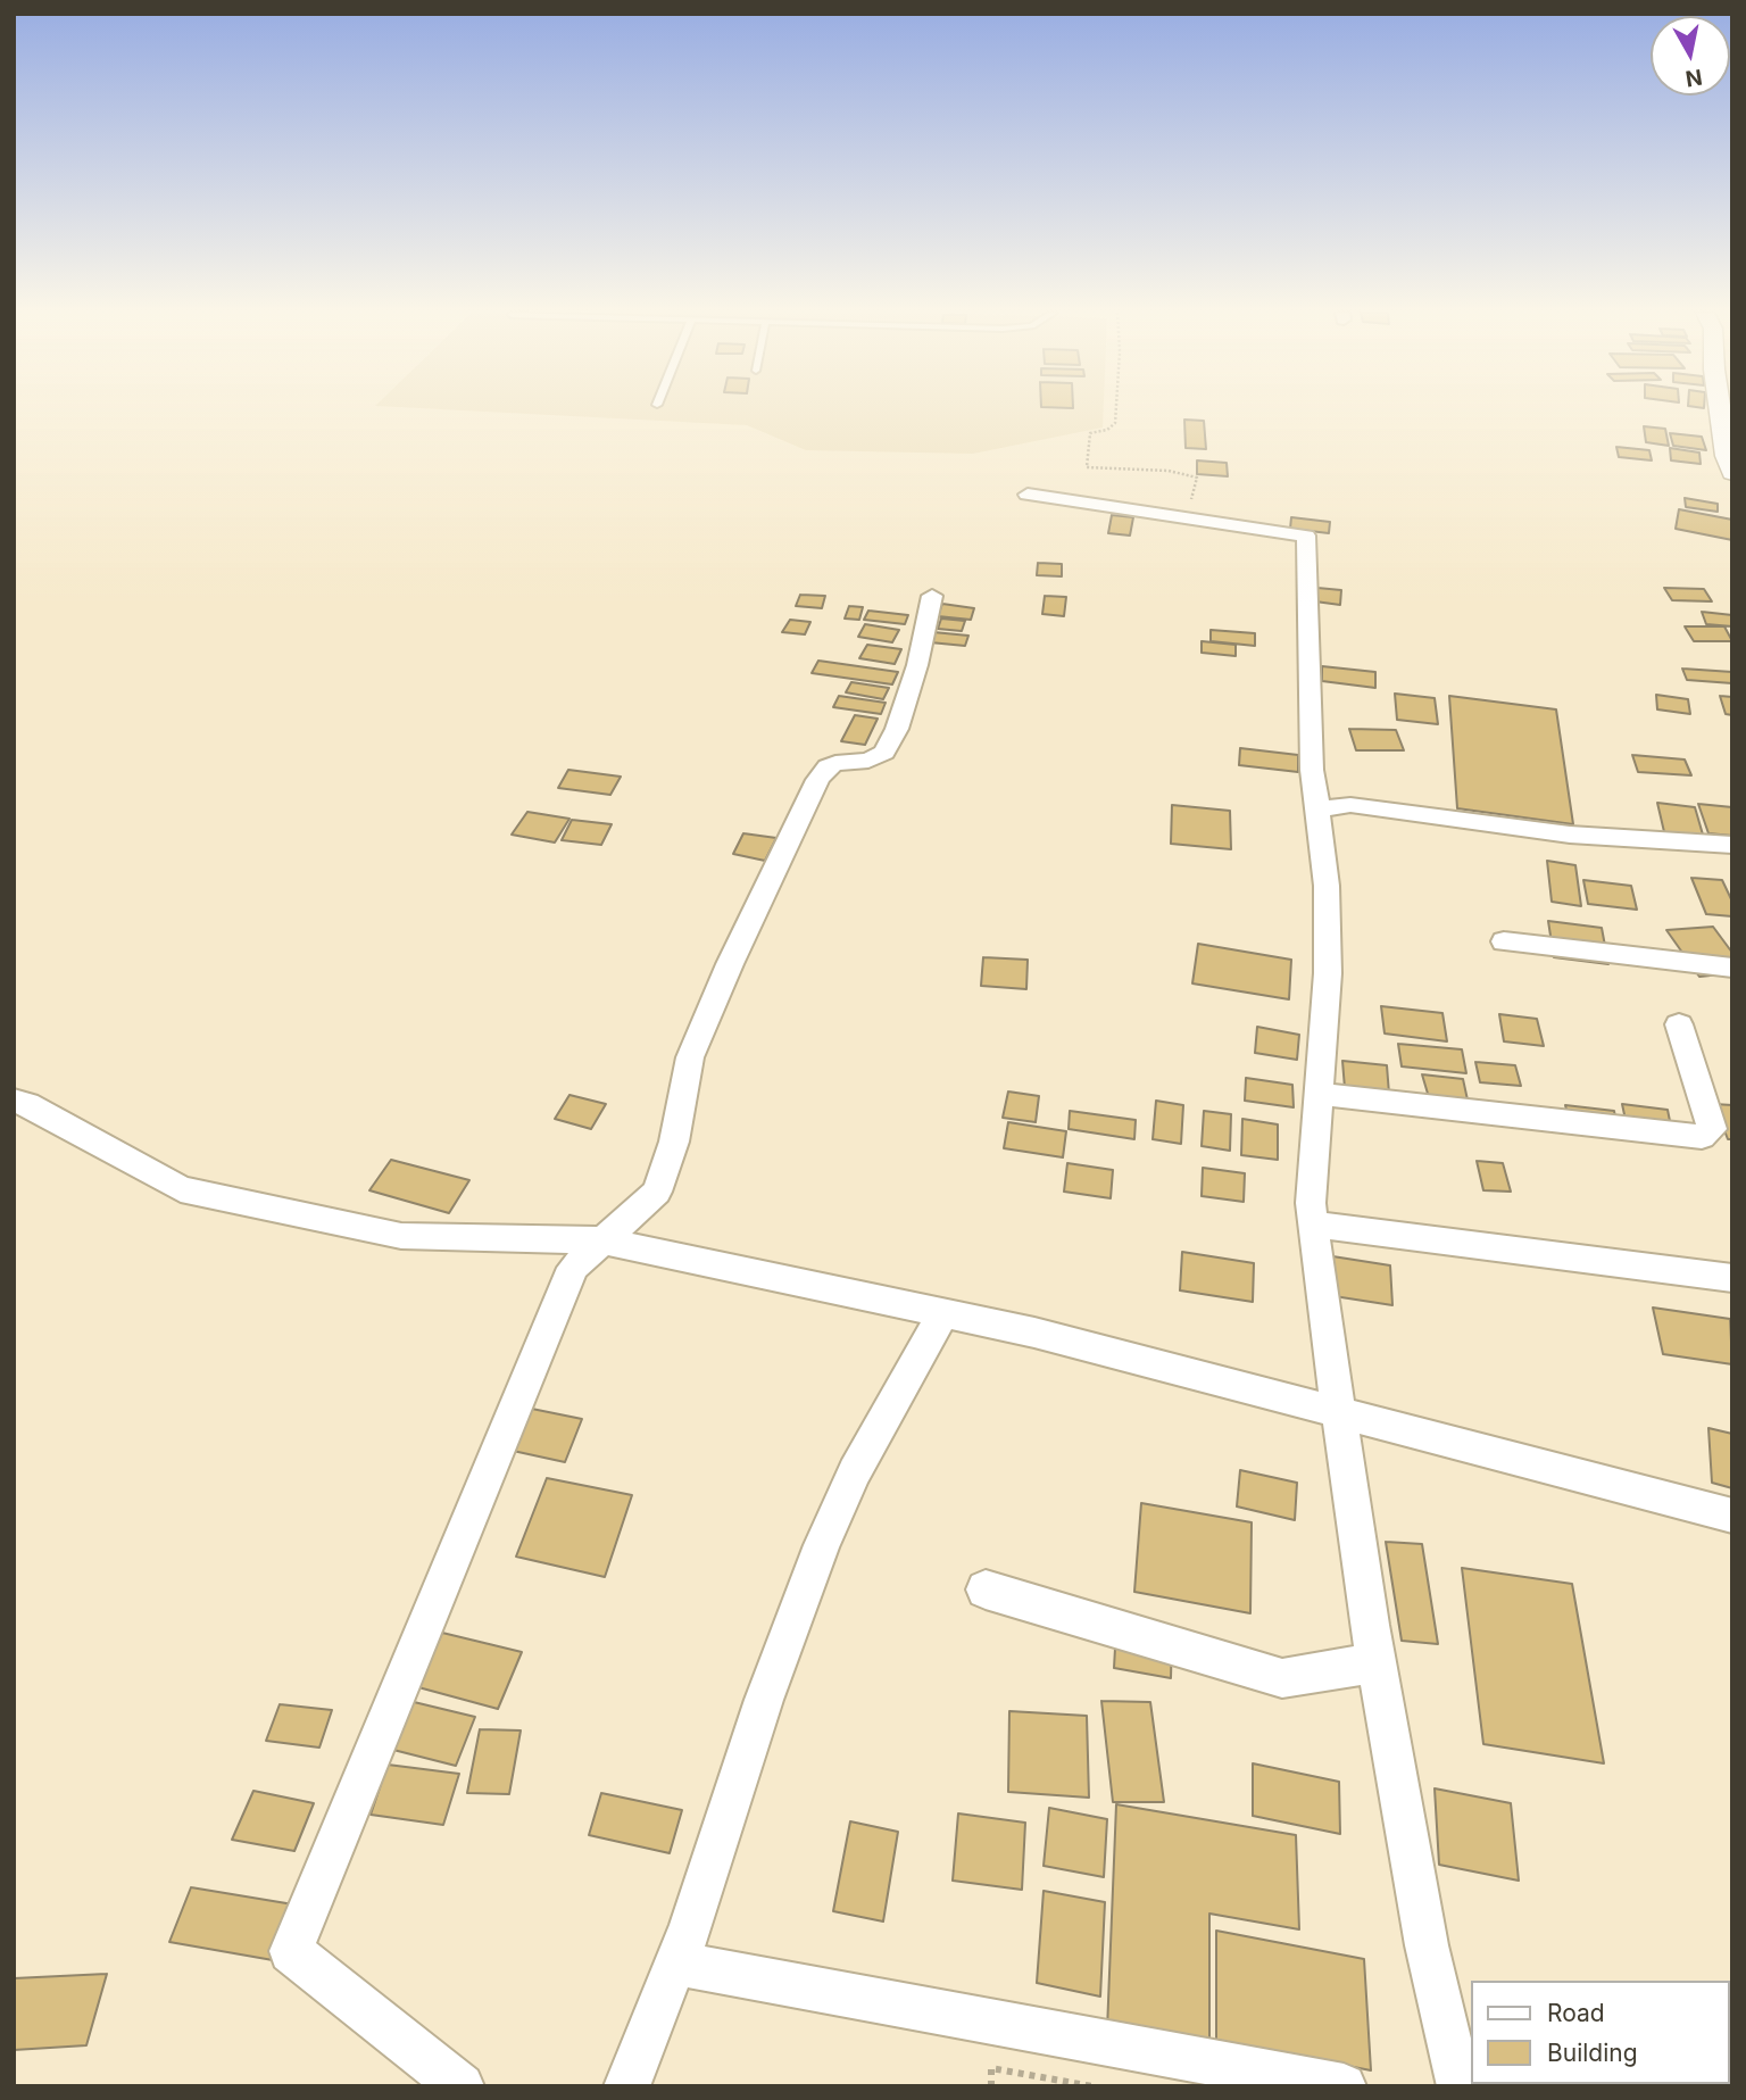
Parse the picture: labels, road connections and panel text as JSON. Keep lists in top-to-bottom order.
{
  "legend": ["Road", "Building"],
  "north": "bottom"
}
